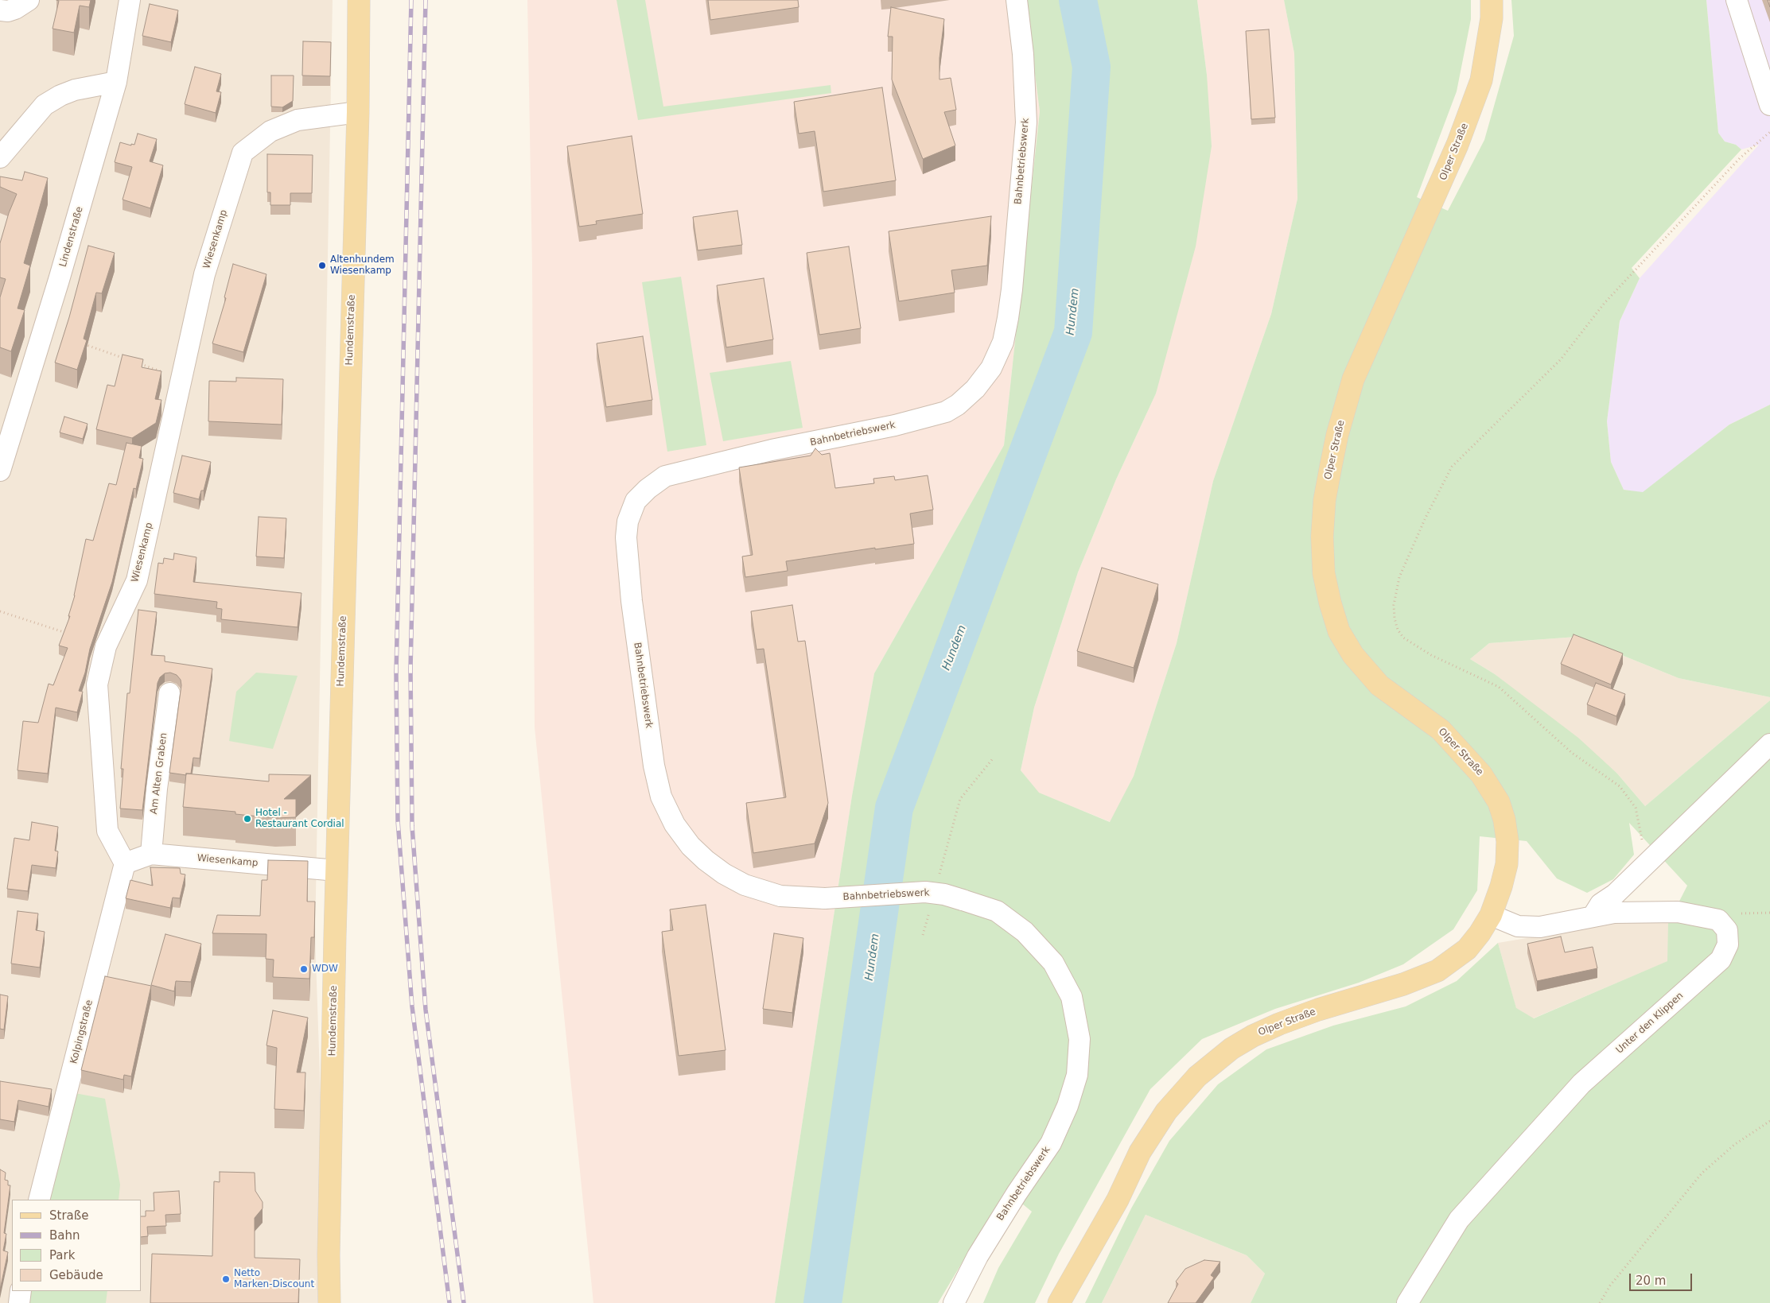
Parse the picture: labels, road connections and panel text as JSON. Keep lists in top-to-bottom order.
{
  "streets": {
    "main road": ["Olper Straße", "Hundemstraße"],
    "street": [
      "Bahnbetriebswerk",
      "Lindenstraße",
      "Wiesenkamp",
      "Am Alten Graben",
      "Unter den Klippen",
      "Kolpingstraße"
    ]
  },
  "crossings": [
    ["Olper Straße", "Unter den Klippen"],
    ["Wiesenkamp", "Hundemstraße"],
    ["Wiesenkamp", "Am Alten Graben"],
    ["Wiesenkamp", "Kolpingstraße"]
  ],
  "water": ["Hundem"],
  "places": [
    "Altenhundem Wiesenkamp",
    "Hotel - Restaurant Cordial",
    "WDW",
    "Netto Marken-Discount"
  ],
  "legend": [
    "Straße",
    "Bahn",
    "Park",
    "Gebäude"
  ],
  "scale_bar": "20 m"
}
